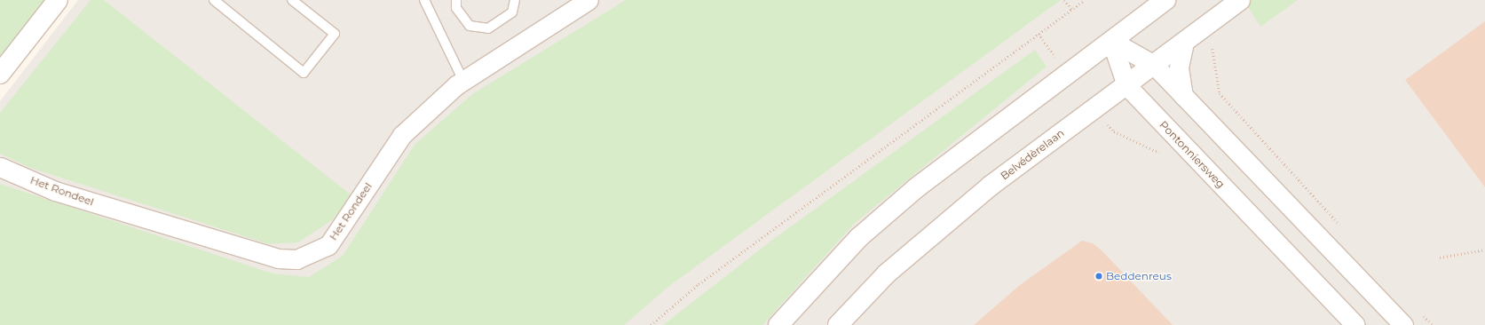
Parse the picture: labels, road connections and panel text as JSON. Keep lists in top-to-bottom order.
{
  "streets": {
    "main road": ["Belvédèrelaan"],
    "street": ["Pontonniersweg", "Het Rondeel"]
  },
  "crossings": [
    ["Belvédèrelaan", "Pontonniersweg"]
  ],
  "places": ["Beddenreus"]
}
